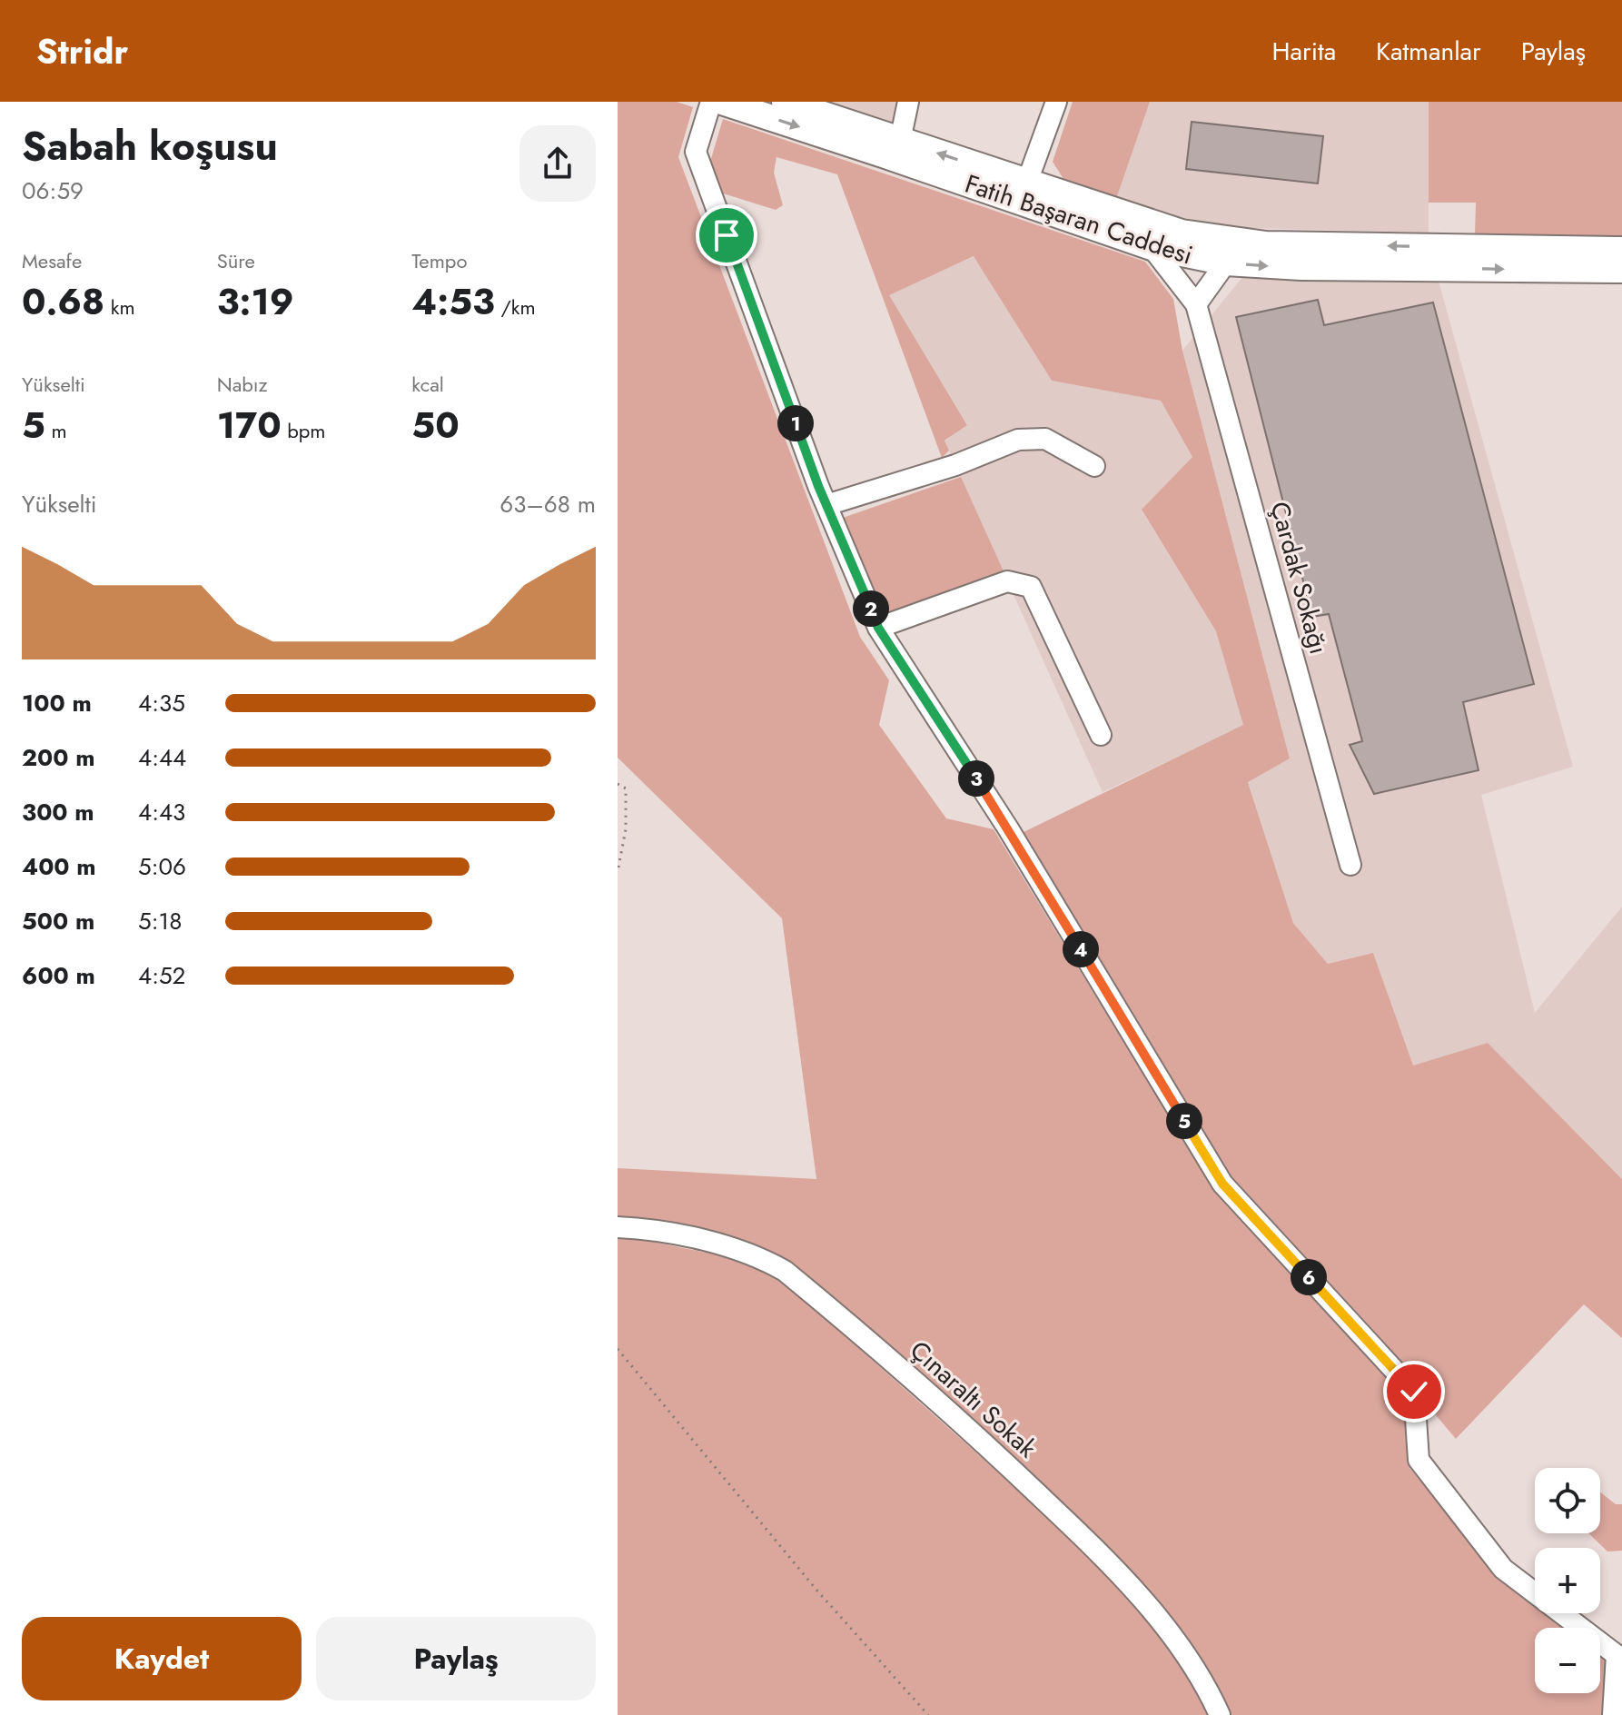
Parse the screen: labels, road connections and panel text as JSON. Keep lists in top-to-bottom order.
{
  "streets": {
    "main road": ["Fatih Başaran Caddesi"],
    "street": ["Çardak Sokağı", "Çınaraltı Sokak"]
  },
  "crossings": [
    ["Fatih Başaran Caddesi", "Çardak Sokağı"]
  ],
  "page": {
    "header": "Stridr",
    "nav": ["Harita", "Katmanlar", "Paylaş"],
    "heading": ["Sabah koşusu", "06:59"],
    "stats": [
      ["Mesafe", "0.68 km"],
      ["Süre", "3:19"],
      ["Tempo", "4:53 /km"],
      ["Yükselti", "5 m"],
      ["Nabız", "170 bpm"],
      ["kcal", "50"]
    ],
    "pins": [
      "1",
      "2",
      "3",
      "4",
      "5",
      "6"
    ],
    "chart": ["Yükselti", "63–68 m"],
    "list": [
      {
        "name": "100 m",
        "note": "4:35"
      },
      {
        "name": "200 m",
        "note": "4:44"
      },
      {
        "name": "300 m",
        "note": "4:43"
      },
      {
        "name": "400 m",
        "note": "5:06"
      },
      {
        "name": "500 m",
        "note": "5:18"
      },
      {
        "name": "600 m",
        "note": "4:52"
      }
    ],
    "map_buttons": ["+", "−"],
    "buttons": ["Kaydet", "Paylaş"]
  }
}
